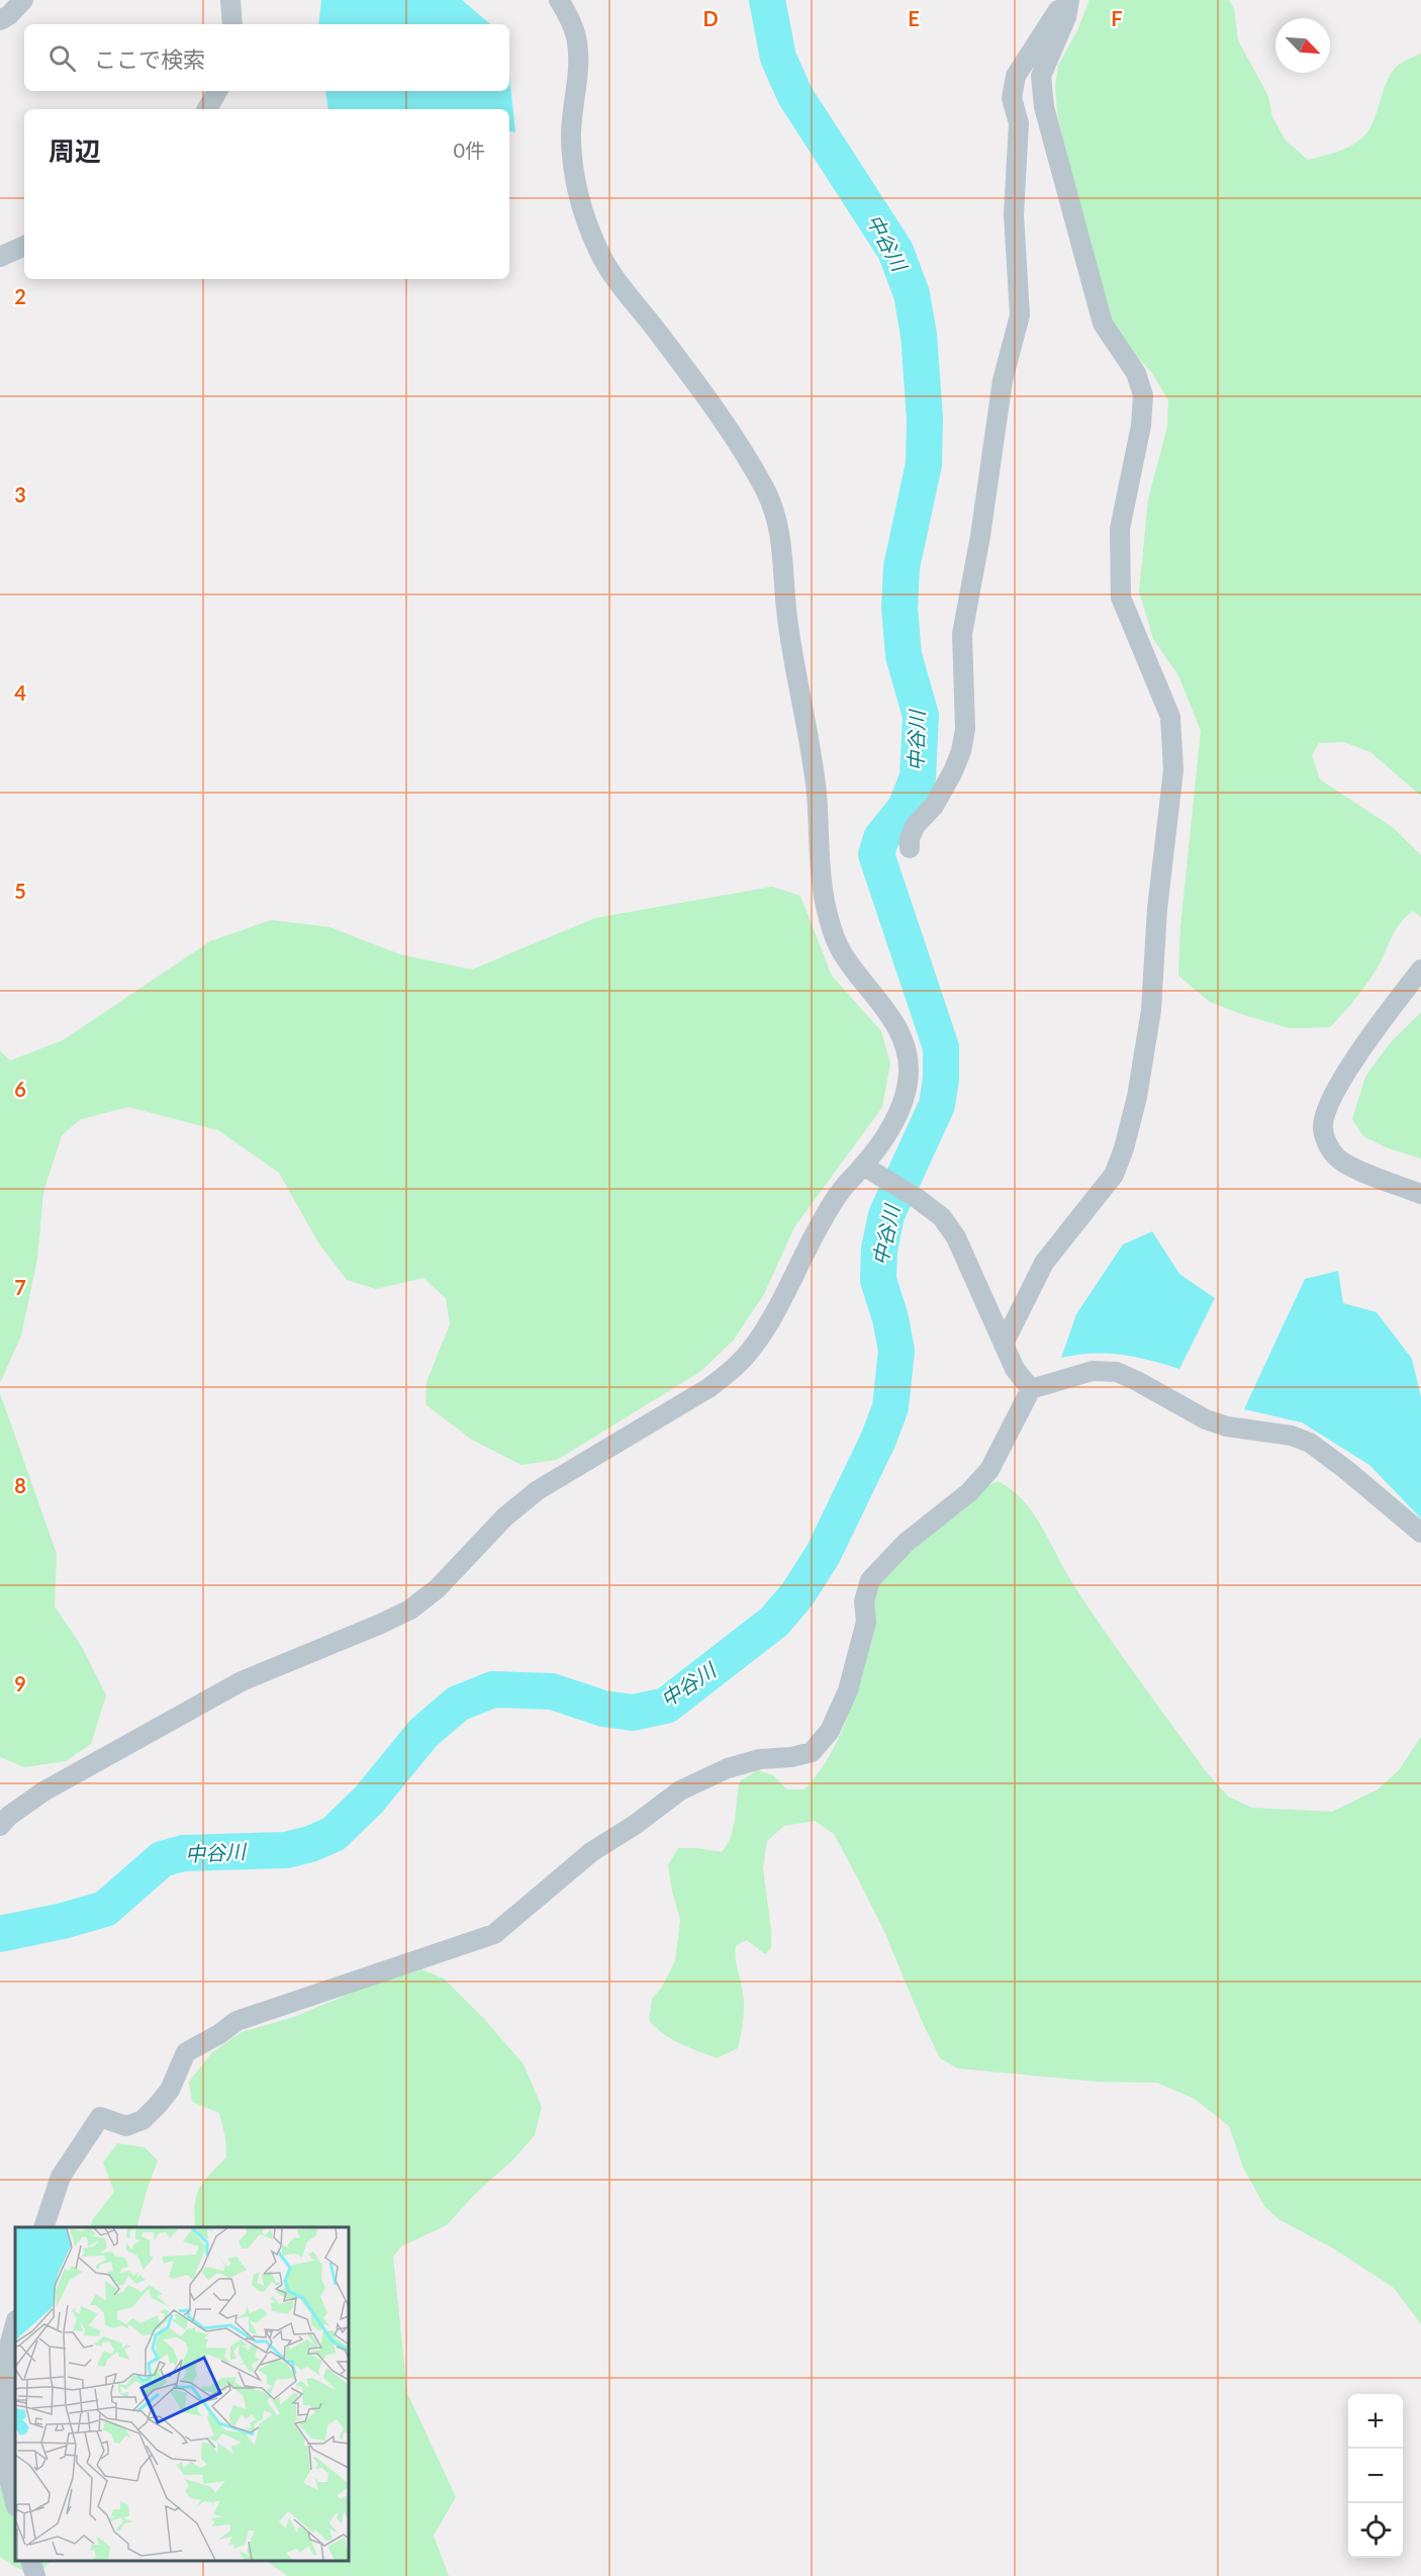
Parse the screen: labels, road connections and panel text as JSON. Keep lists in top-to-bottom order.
{
  "water": ["中谷川"],
  "north": "bottom right",
  "page": {
    "search": "ここで検索",
    "heading": ["周辺", "0件"],
    "map_buttons": ["+", "−"]
  },
  "grid": {
    "columns": ["D", "E", "F"],
    "rows": [
      "2",
      "3",
      "4",
      "5",
      "6",
      "7",
      "8",
      "9"
    ]
  }
}
